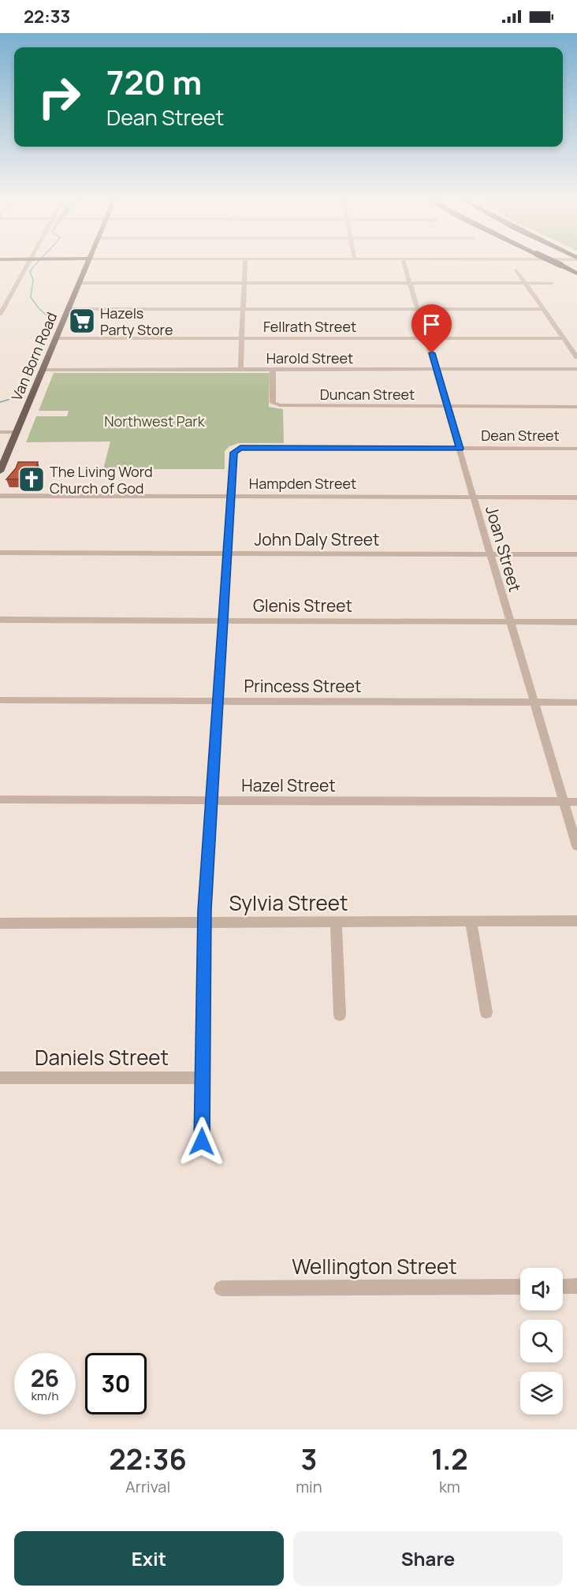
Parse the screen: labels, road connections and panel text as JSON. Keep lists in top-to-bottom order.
{
  "streets": {
    "main road": ["Van Born Road"],
    "street": [
      "Fellrath Street",
      "Harold Street",
      "Duncan Street",
      "Dean Street",
      "Hampden Street",
      "John Daly Street",
      "Joan Street",
      "Glenis Street",
      "Princess Street",
      "Hazel Street",
      "Sylvia Street",
      "Daniels Street",
      "Wellington Street"
    ]
  },
  "crossings": [
    ["Fellrath Street", "Van Born Road"],
    ["Fellrath Street", "Joan Street"],
    ["Van Born Road", "Harold Street"],
    ["Harold Street", "Duncan Street"],
    ["Harold Street", "Joan Street"],
    ["Duncan Street", "Joan Street"],
    ["Dean Street", "Hampden Street"],
    ["Dean Street", "Joan Street"],
    ["Hampden Street", "Joan Street"],
    ["John Daly Street", "Joan Street"],
    ["Joan Street", "Glenis Street"],
    ["Joan Street", "Princess Street"],
    ["Joan Street", "Hazel Street"]
  ],
  "parks": ["Northwest Park"],
  "places": {
    "supermarket": ["Hazels Party Store"],
    "church": ["The Living Word Church of God"]
  },
  "page": {
    "status": "22:33",
    "turn": ["720 m", "Dean Street"],
    "speed": "26 km/h",
    "limit": "30",
    "eta": [
      "22:36",
      "Arrival",
      "3",
      "min",
      "1.2",
      "km"
    ],
    "buttons": ["Exit", "Share"]
  }
}
